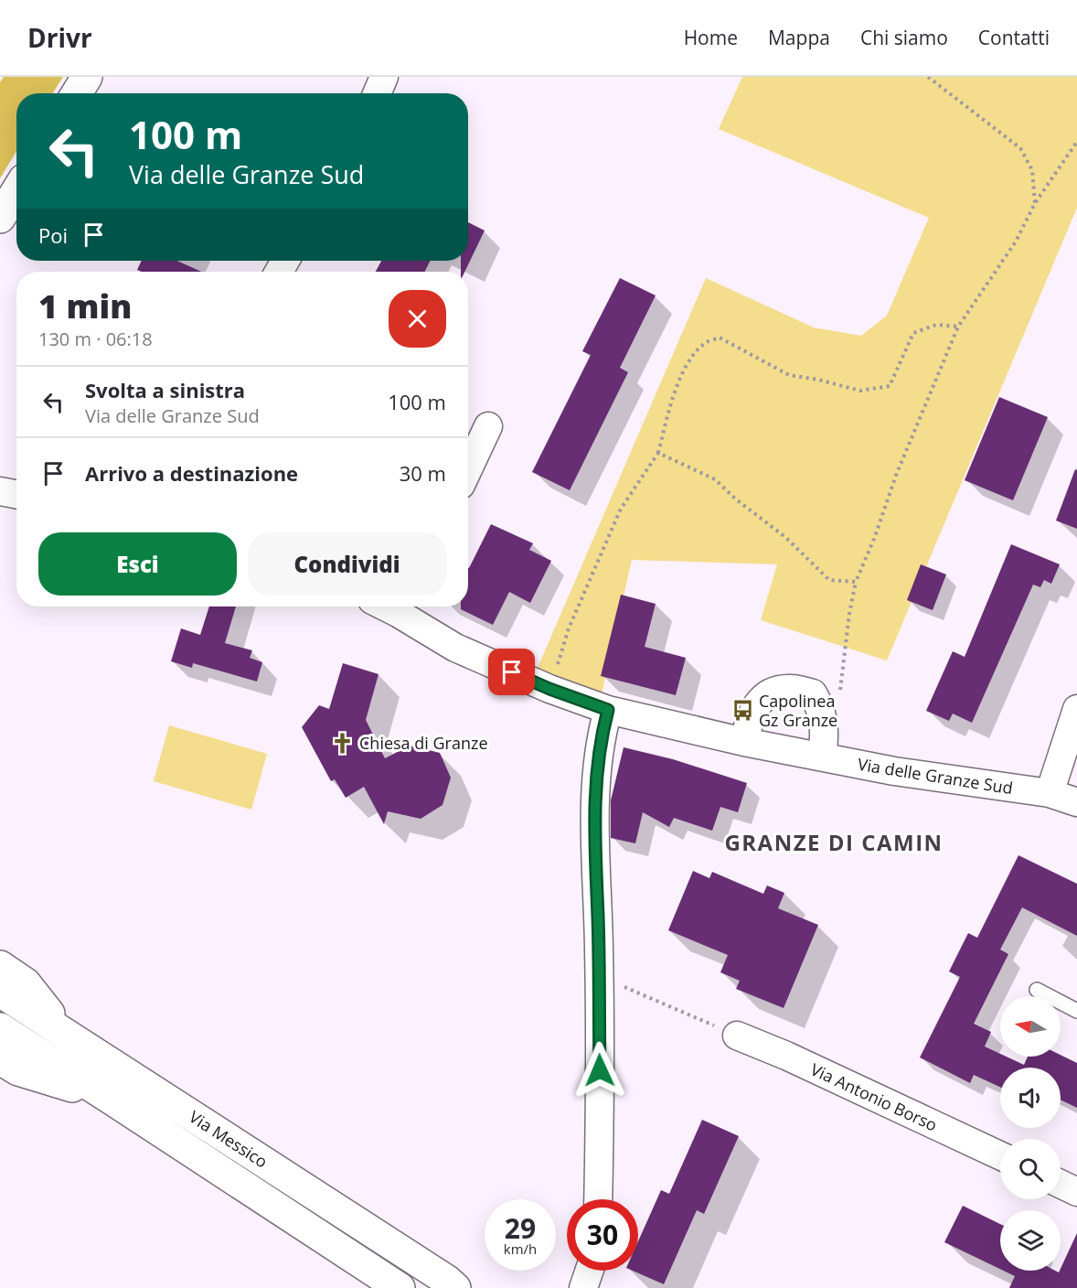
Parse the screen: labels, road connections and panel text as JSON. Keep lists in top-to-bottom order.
{
  "streets": {
    "street": ["Via delle Granze Sud", "Via Antonio Borso", "Via Messico"]
  },
  "districts": ["GRANZE DI CAMIN"],
  "places": {
    "bus stop": ["Capolinea Gz Granze"],
    "church": ["Chiesa di Granze"]
  },
  "north": "left",
  "page": {
    "header": "Drivr",
    "nav": [
      "Home",
      "Mappa",
      "Chi siamo",
      "Contatti"
    ],
    "turn": ["100 m", "Via delle Granze Sud"],
    "then": "Poi",
    "heading": ["1 min", "130 m · 06:18"],
    "list": [
      {
        "name": "Svolta a sinistra",
        "note": "Via delle Granze Sud",
        "value": "100 m"
      },
      {
        "name": "Arrivo a destinazione",
        "value": "30 m"
      }
    ],
    "buttons": ["Esci", "Condividi"],
    "speed": "29 km/h",
    "limit": "30"
  }
}
